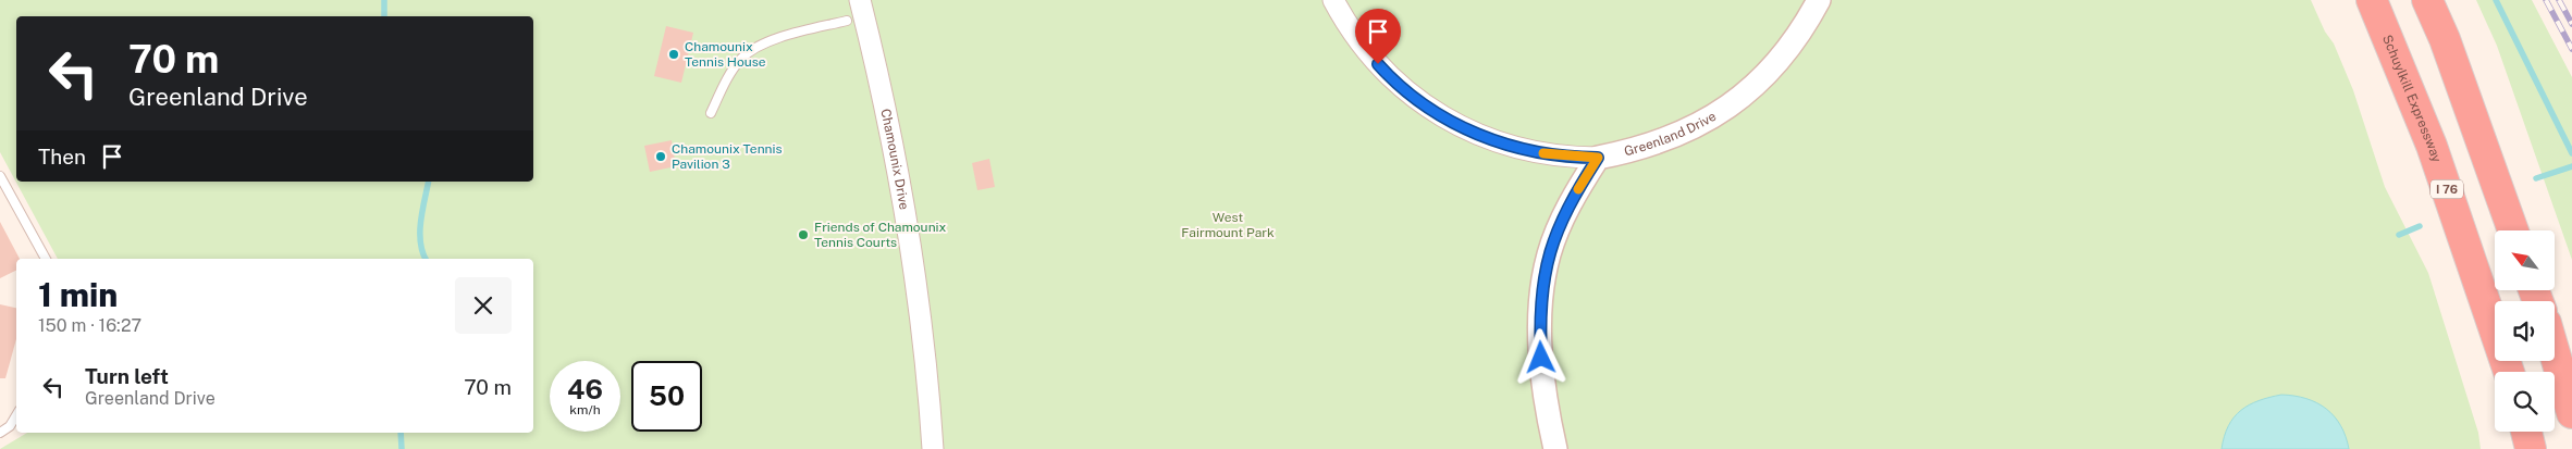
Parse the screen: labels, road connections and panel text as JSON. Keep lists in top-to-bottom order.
{
  "streets": {
    "highway": ["Schuylkill Expressway", "I 76"],
    "main road": ["Greenland Drive"],
    "street": ["Chamounix Drive"]
  },
  "parks": ["West Fairmount Park"],
  "places": ["Chamounix Tennis House", "Chamounix Tennis Pavilion 3", "Friends of Chamounix Tennis Courts"],
  "north": "top left",
  "page": {
    "turn": ["70 m", "Greenland Drive"],
    "then": "Then",
    "heading": ["1 min", "150 m · 16:27"],
    "list": [
      {
        "name": "Turn left",
        "note": "Greenland Drive",
        "value": "70 m"
      }
    ],
    "speed": "46 km/h",
    "limit": "50"
  }
}
